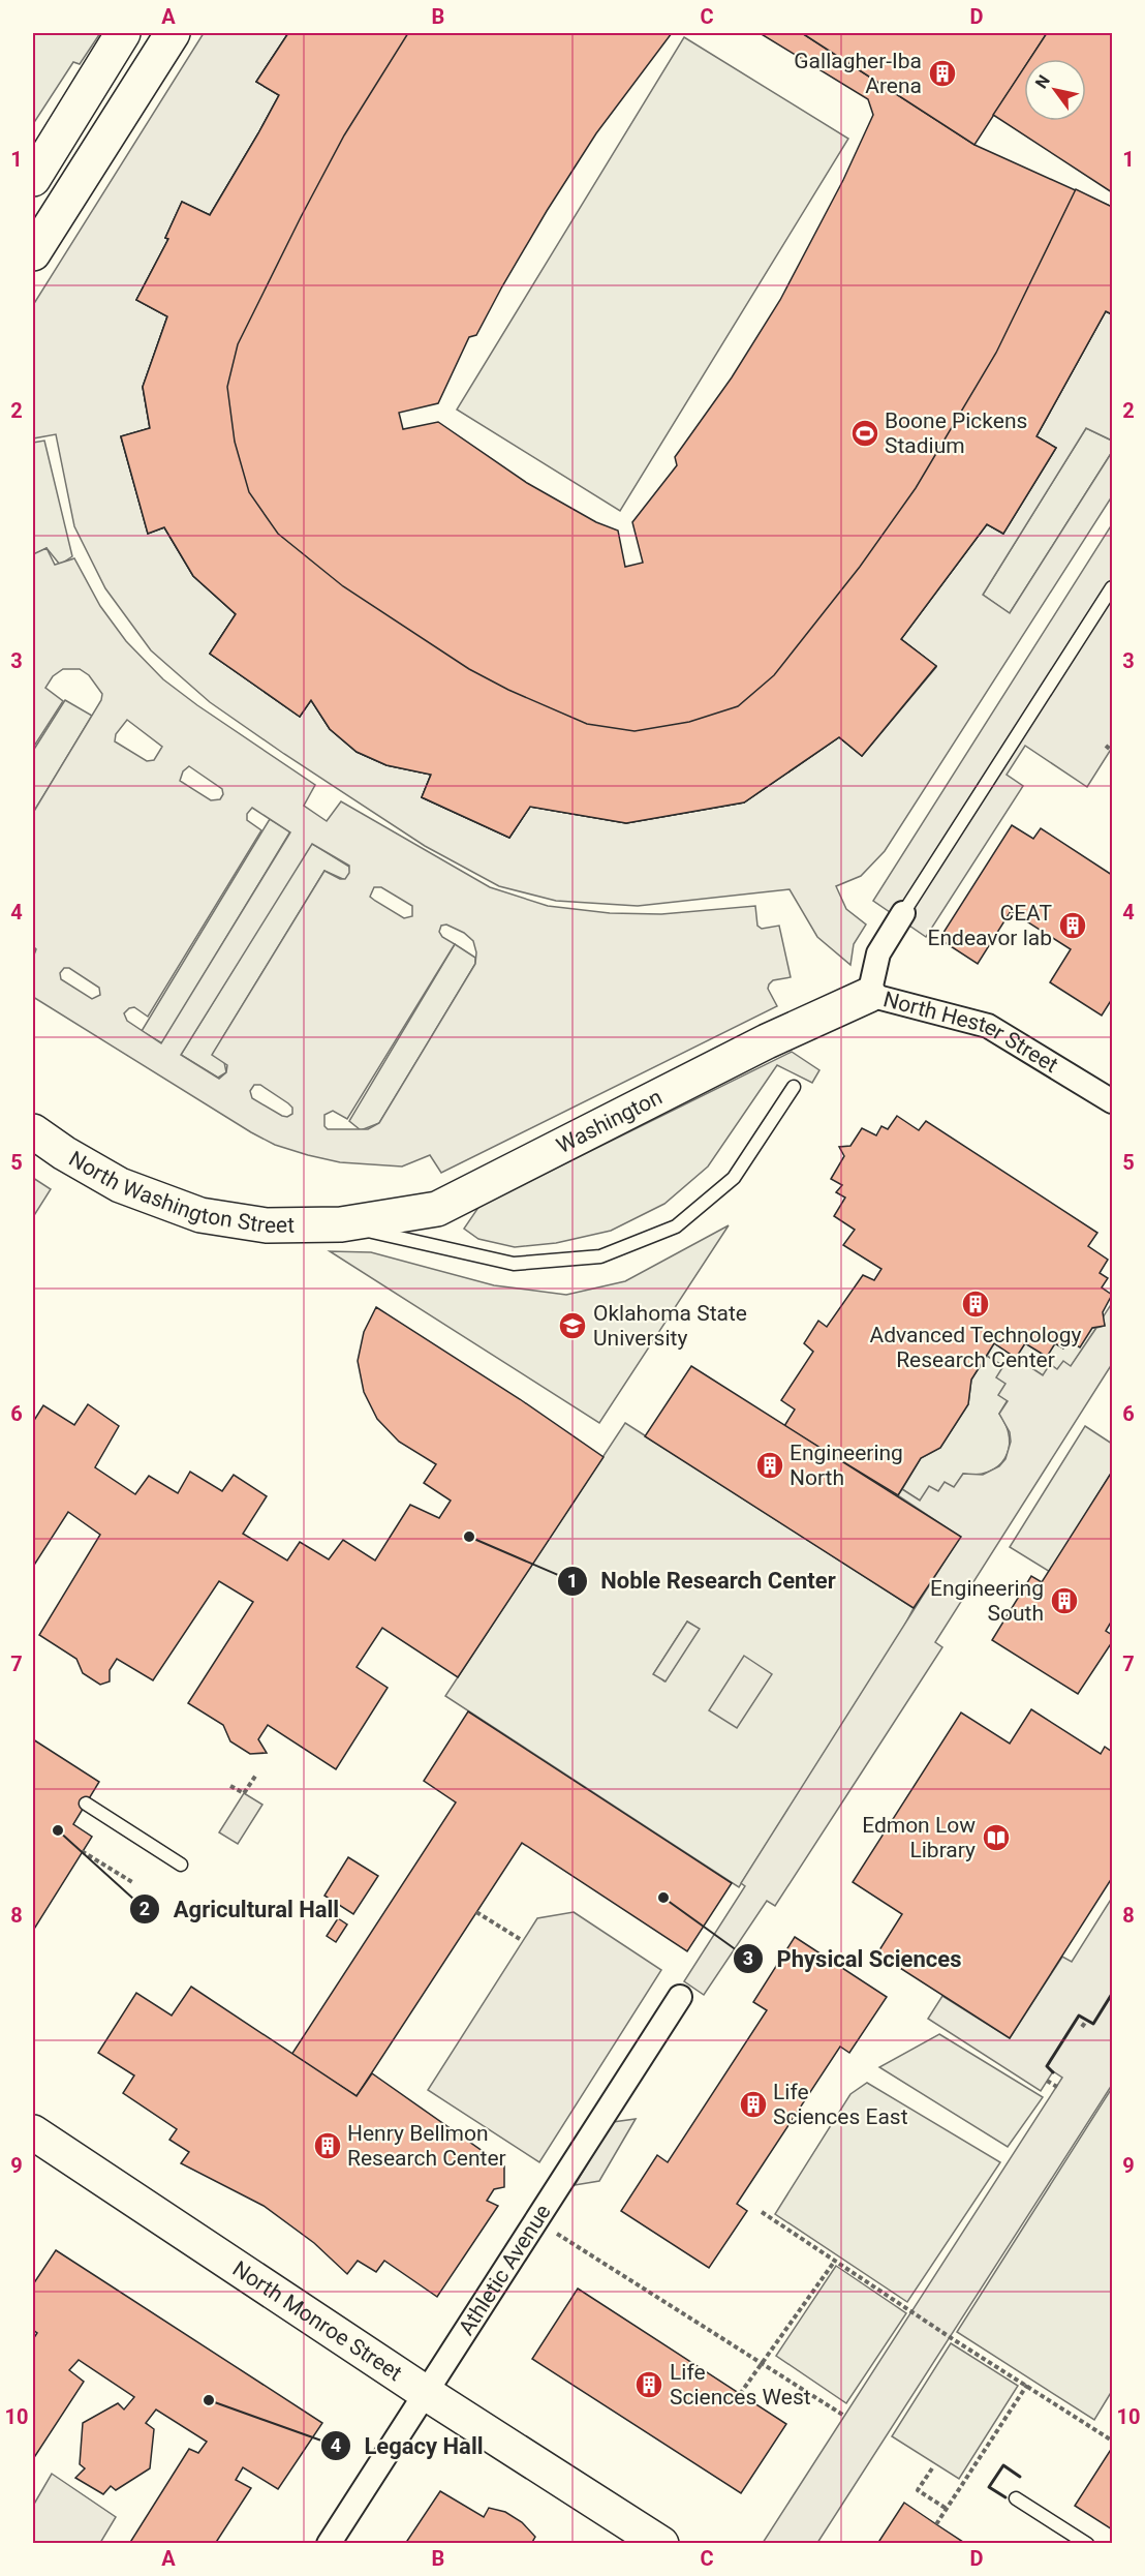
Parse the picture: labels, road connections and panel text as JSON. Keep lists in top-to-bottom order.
{
  "streets": {
    "street": [
      "North Hester Street",
      "Washington",
      "North Washington Street",
      "Athletic Avenue",
      "North Monroe Street"
    ]
  },
  "crossings": [
    ["North Hester Street", "Washington"],
    ["Washington", "North Washington Street"],
    ["Athletic Avenue", "North Monroe Street"]
  ],
  "places": {
    "building": [
      "Gallagher-Iba Arena",
      "CEAT Endeavor lab",
      "Advanced Technology Research Center",
      "Engineering North",
      "Engineering South",
      "Life Sciences East",
      "Henry Bellmon Research Center",
      "Life Sciences West"
    ],
    "sports": ["Boone Pickens Stadium"],
    "school or university": ["Oklahoma State University"],
    "other": [
      "Noble Research Center",
      "Agricultural Hall",
      "Physical Sciences",
      "Legacy Hall"
    ],
    "library": ["Edmon Low Library"]
  },
  "north": "top left",
  "grid": {
    "columns": [
      "A",
      "B",
      "C",
      "D"
    ],
    "rows": [
      "1",
      "2",
      "3",
      "4",
      "5",
      "6",
      "7",
      "8",
      "9",
      "10"
    ]
  }
}
